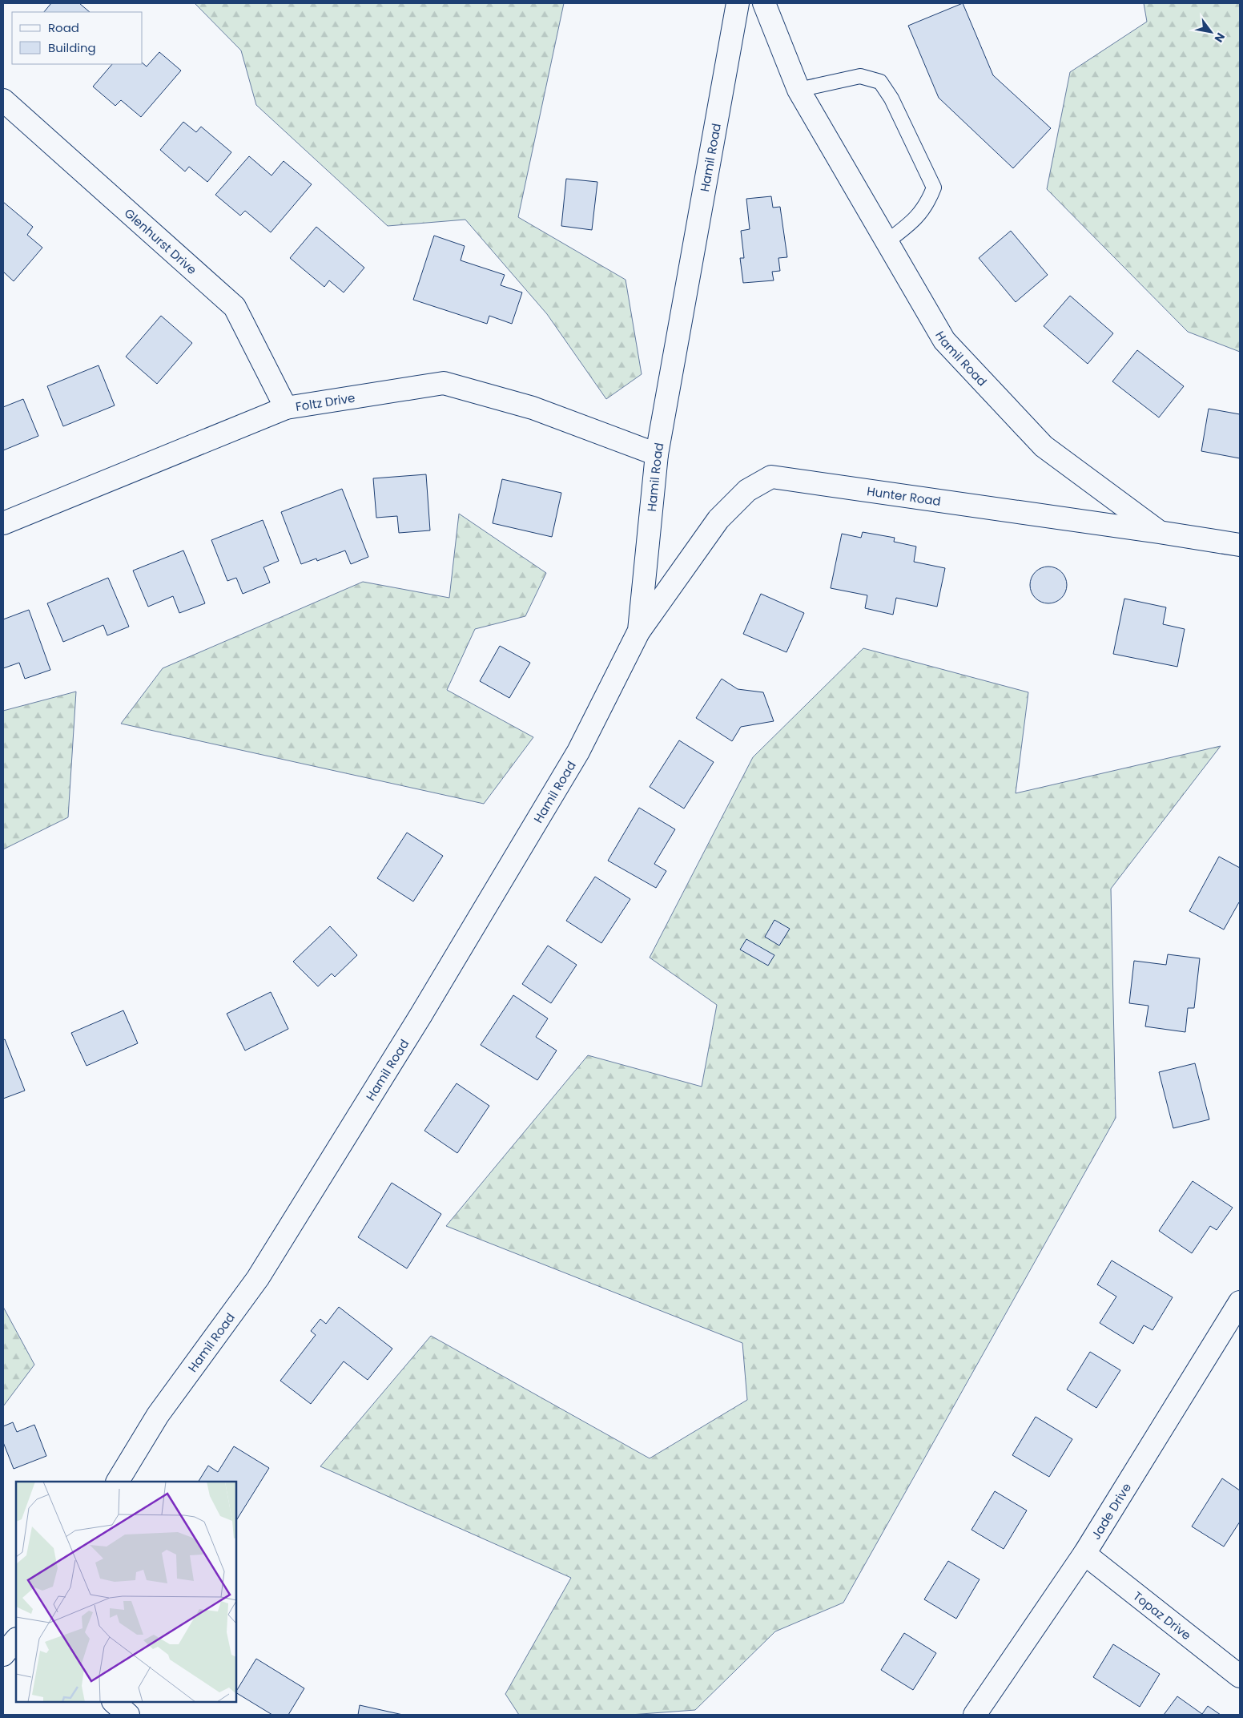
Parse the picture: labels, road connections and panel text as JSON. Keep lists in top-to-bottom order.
{
  "streets": {
    "street": [
      "Hamil Road",
      "Glenhurst Drive",
      "Foltz Drive",
      "Hunter Road",
      "Jade Drive",
      "Topaz Drive"
    ]
  },
  "crossings": [
    ["Hamil Road", "Foltz Drive"],
    ["Hamil Road", "Hunter Road"],
    ["Glenhurst Drive", "Foltz Drive"],
    ["Jade Drive", "Topaz Drive"]
  ],
  "legend": ["Road", "Building"],
  "north": "bottom right"
}
